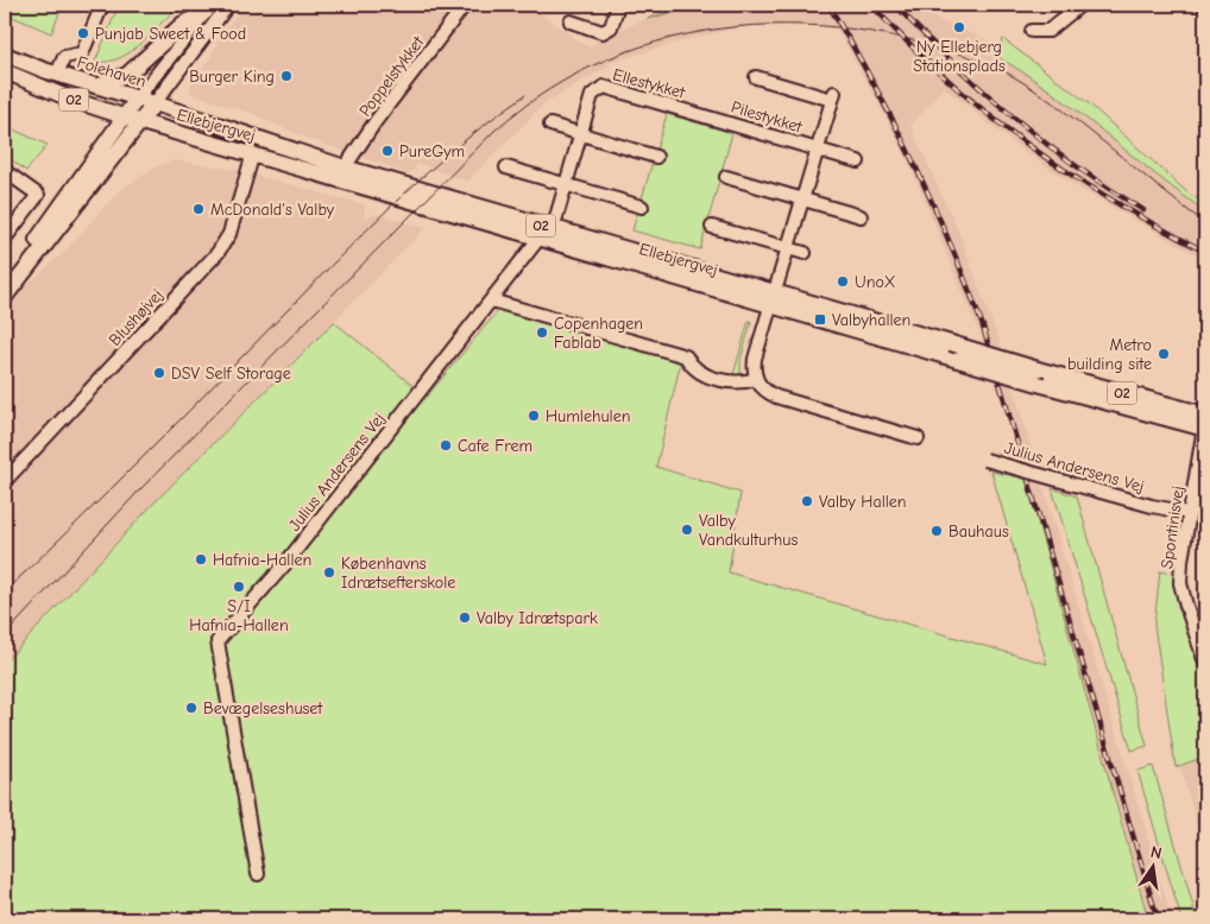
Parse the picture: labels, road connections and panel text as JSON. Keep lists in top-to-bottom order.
{
  "streets": {
    "main road": ["Folehaven", "O2", "Ellebjergvej"],
    "street": [
      "Poppelstykket",
      "Ellestykket",
      "Pilestykket",
      "Blushøjvej",
      "Julius Andersens Vej",
      "Spontinisvej"
    ]
  },
  "crossings": [
    ["Folehaven", "Ellebjergvej"],
    ["Poppelstykket", "Ellebjergvej"],
    ["Ellestykket", "Pilestykket"],
    ["Ellestykket", "Ellebjergvej"],
    ["Ellestykket", "Julius Andersens Vej"],
    ["Pilestykket", "Ellebjergvej"],
    ["Ellebjergvej", "Blushøjvej"],
    ["Ellebjergvej", "Julius Andersens Vej"],
    ["Ellebjergvej", "Spontinisvej"],
    ["Julius Andersens Vej", "Spontinisvej"]
  ],
  "places": {
    "other": [
      "Ny Ellebjerg Stationsplads",
      "Punjab Sweet & Food",
      "Burger King",
      "PureGym",
      "McDonald's Valby",
      "UnoX",
      "Copenhagen Fablab",
      "Metro building site",
      "DSV Self Storage",
      "Humlehulen",
      "Cafe Frem",
      "Valby Hallen",
      "Valby Vandkulturhus",
      "Bauhaus",
      "Hafnia-Hallen",
      "Københavns Idrætsefterskole",
      "S/I Hafnia-Hallen",
      "Valby Idrætspark",
      "Bevægelseshuset"
    ],
    "transit": ["Valbyhallen"]
  },
  "north": "top"
}
